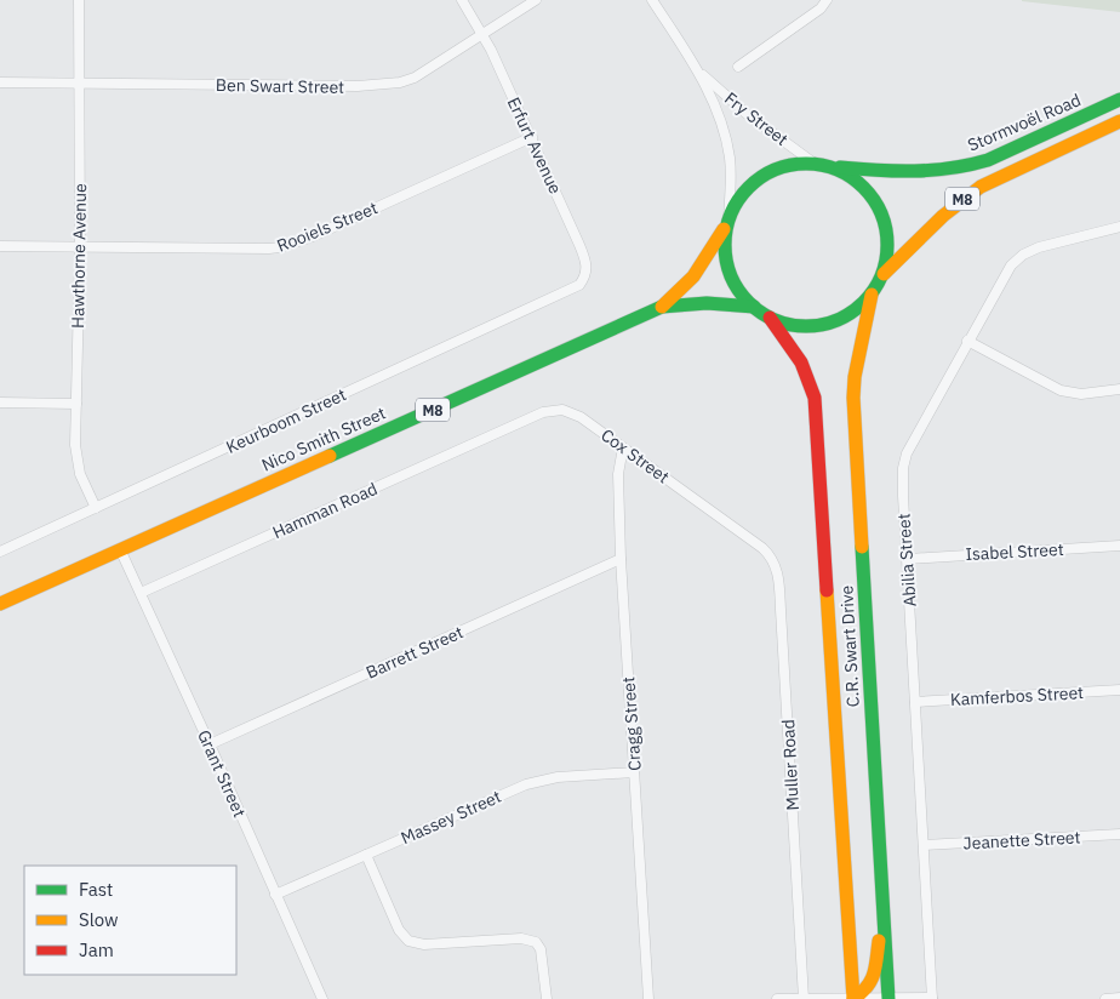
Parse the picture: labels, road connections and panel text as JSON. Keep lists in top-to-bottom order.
{
  "streets": {
    "main road": [
      "Stormvoël Road",
      "M8",
      "Nico Smith Street",
      "C.R. Swart Drive"
    ],
    "street": [
      "Ben Swart Street",
      "Fry Street",
      "Erfurt Avenue",
      "Rooiels Street",
      "Hawthorne Avenue",
      "Keurboom Street",
      "Cox Street",
      "Hamman Road",
      "Isabel Street",
      "Abilia Street",
      "Barrett Street",
      "Kamferbos Street",
      "Cragg Street",
      "Muller Road",
      "Grant Street",
      "Massey Street",
      "Jeanette Street"
    ]
  },
  "crossings": [
    ["Ben Swart Street", "Erfurt Avenue"],
    ["Ben Swart Street", "Hawthorne Avenue"],
    ["Fry Street", "Stormvoël Road"],
    ["Fry Street", "Nico Smith Street"],
    ["Fry Street", "C.R. Swart Drive"],
    ["Stormvoël Road", "Nico Smith Street"],
    ["Stormvoël Road", "C.R. Swart Drive"],
    ["Erfurt Avenue", "Rooiels Street"],
    ["Erfurt Avenue", "Keurboom Street"],
    ["Rooiels Street", "Hawthorne Avenue"],
    ["Hawthorne Avenue", "Keurboom Street"],
    ["Nico Smith Street", "C.R. Swart Drive"],
    ["Nico Smith Street", "Grant Street"],
    ["Cox Street", "Hamman Road"],
    ["Cox Street", "Cragg Street"],
    ["Cox Street", "Muller Road"],
    ["Hamman Road", "Grant Street"],
    ["Isabel Street", "Abilia Street"],
    ["Abilia Street", "Kamferbos Street"],
    ["Abilia Street", "Jeanette Street"],
    ["Barrett Street", "Cragg Street"],
    ["Barrett Street", "Grant Street"],
    ["Cragg Street", "Massey Street"],
    ["Grant Street", "Massey Street"]
  ],
  "legend": ["Fast", "Slow", "Jam"]
}
